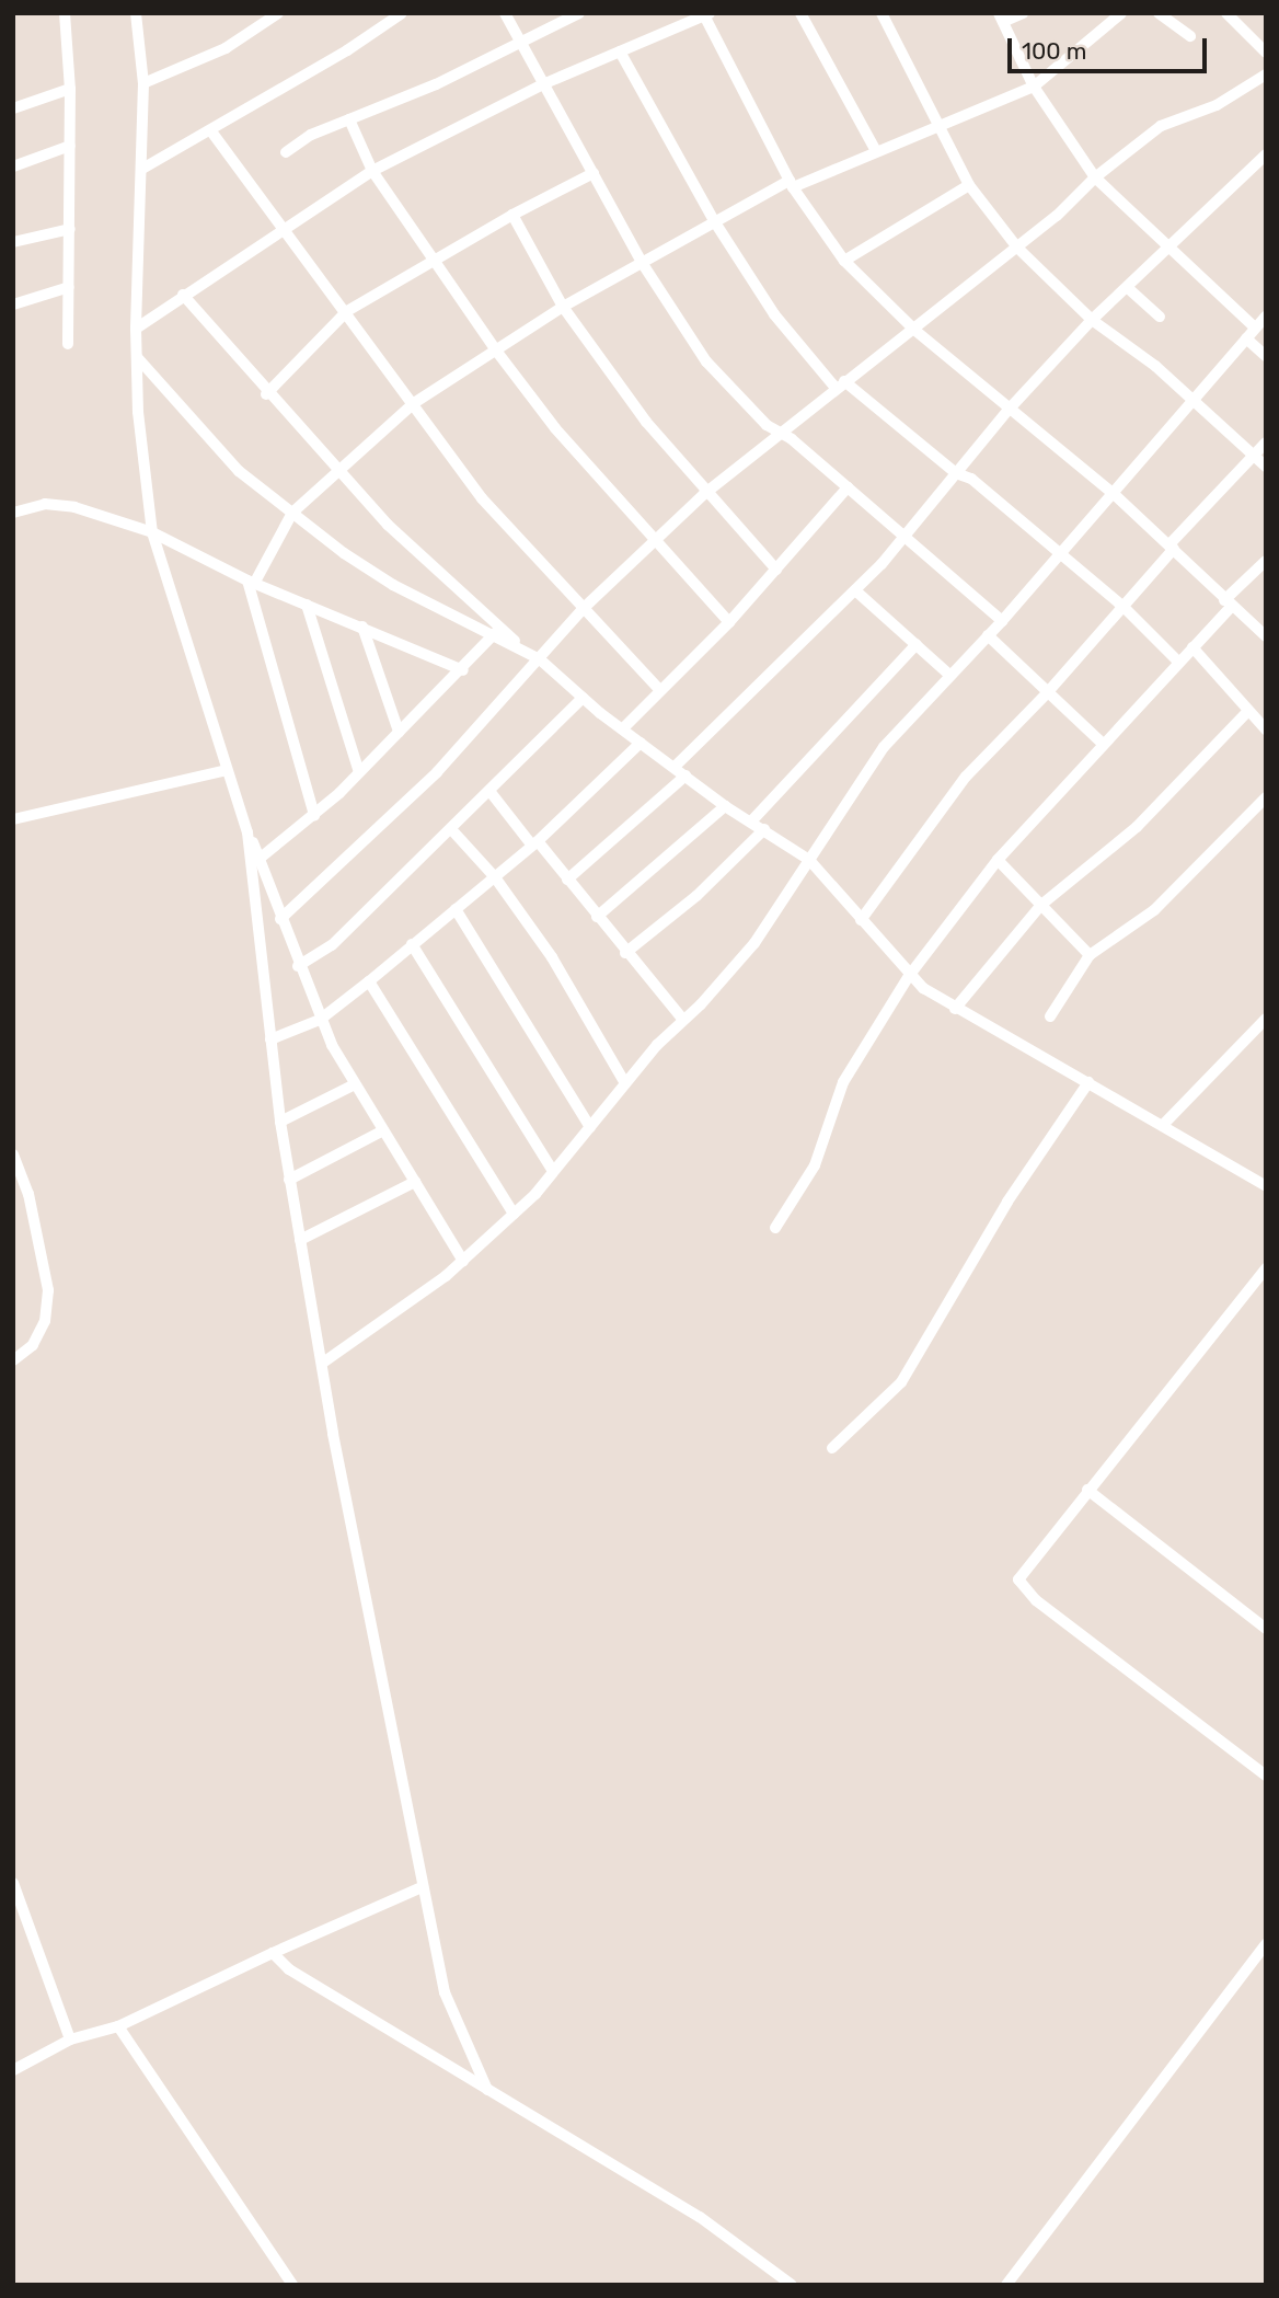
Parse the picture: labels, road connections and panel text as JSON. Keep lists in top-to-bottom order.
{
  "scale_bar": "100 m"
}
